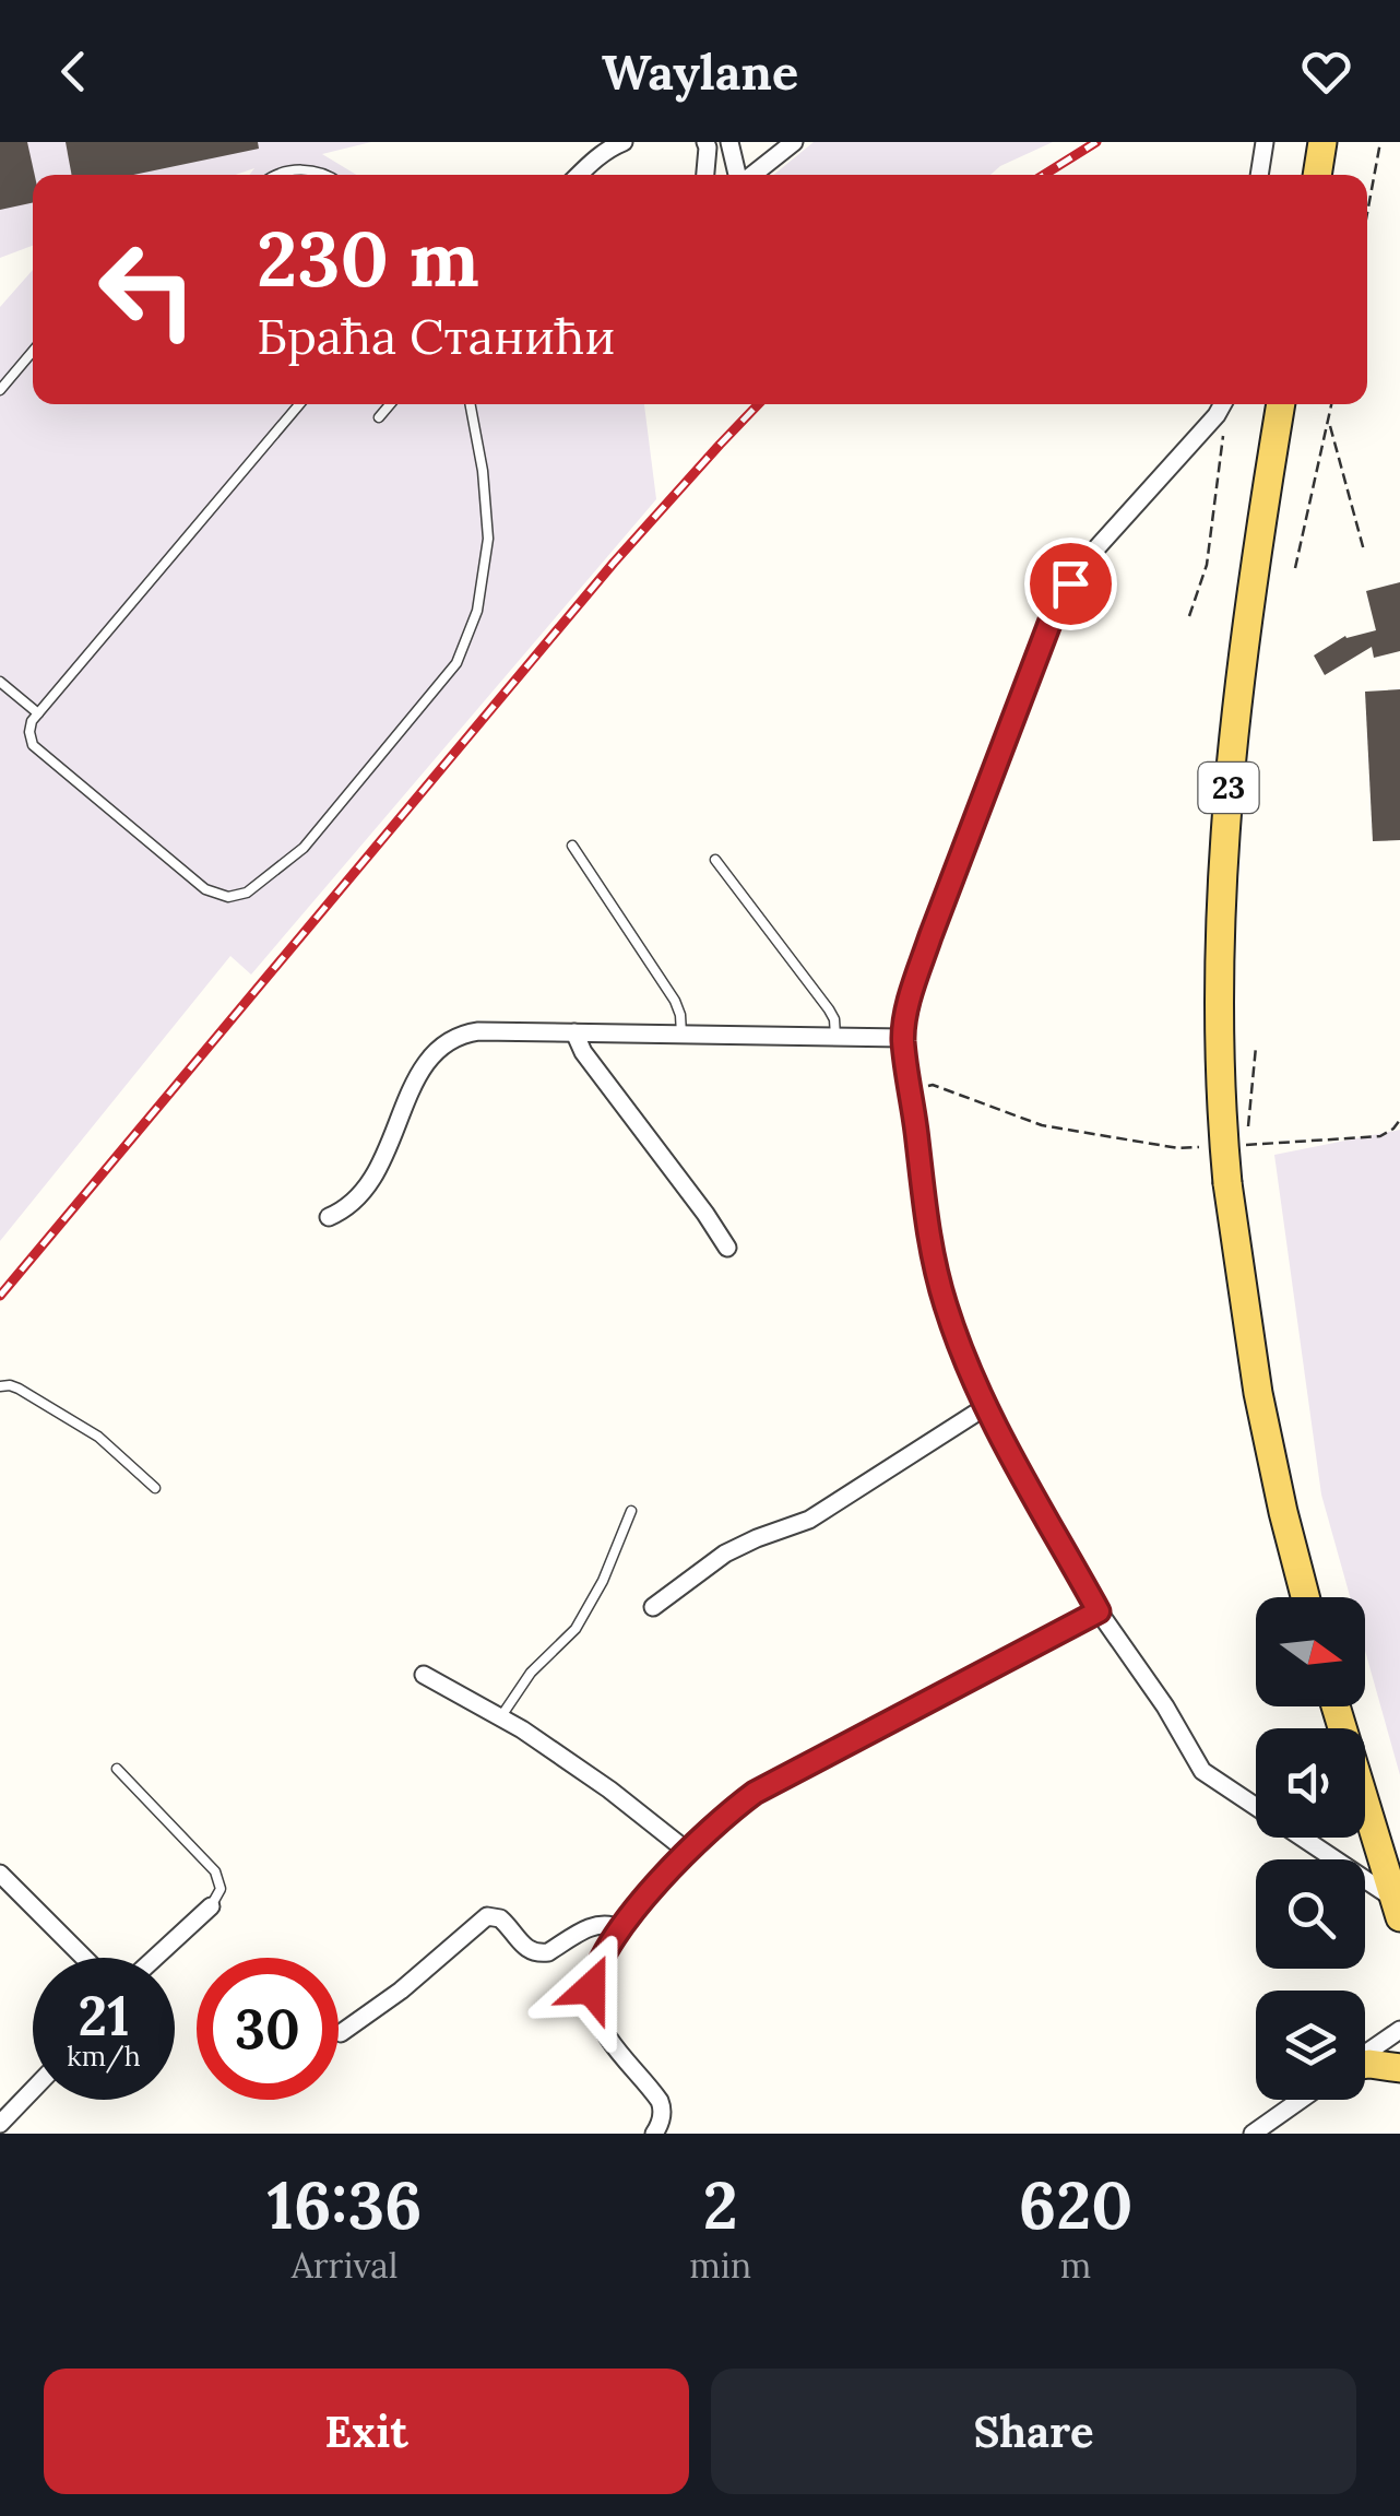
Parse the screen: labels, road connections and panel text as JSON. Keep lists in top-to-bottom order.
{
  "streets": {
    "main road": ["23"]
  },
  "north": "right",
  "page": {
    "header": "Waylane",
    "turn": ["230 m", "Браћа Станићи"],
    "speed": "21 km/h",
    "limit": "30",
    "eta": [
      "16:36",
      "Arrival",
      "2",
      "min",
      "620",
      "m"
    ],
    "buttons": ["Exit", "Share"]
  }
}
